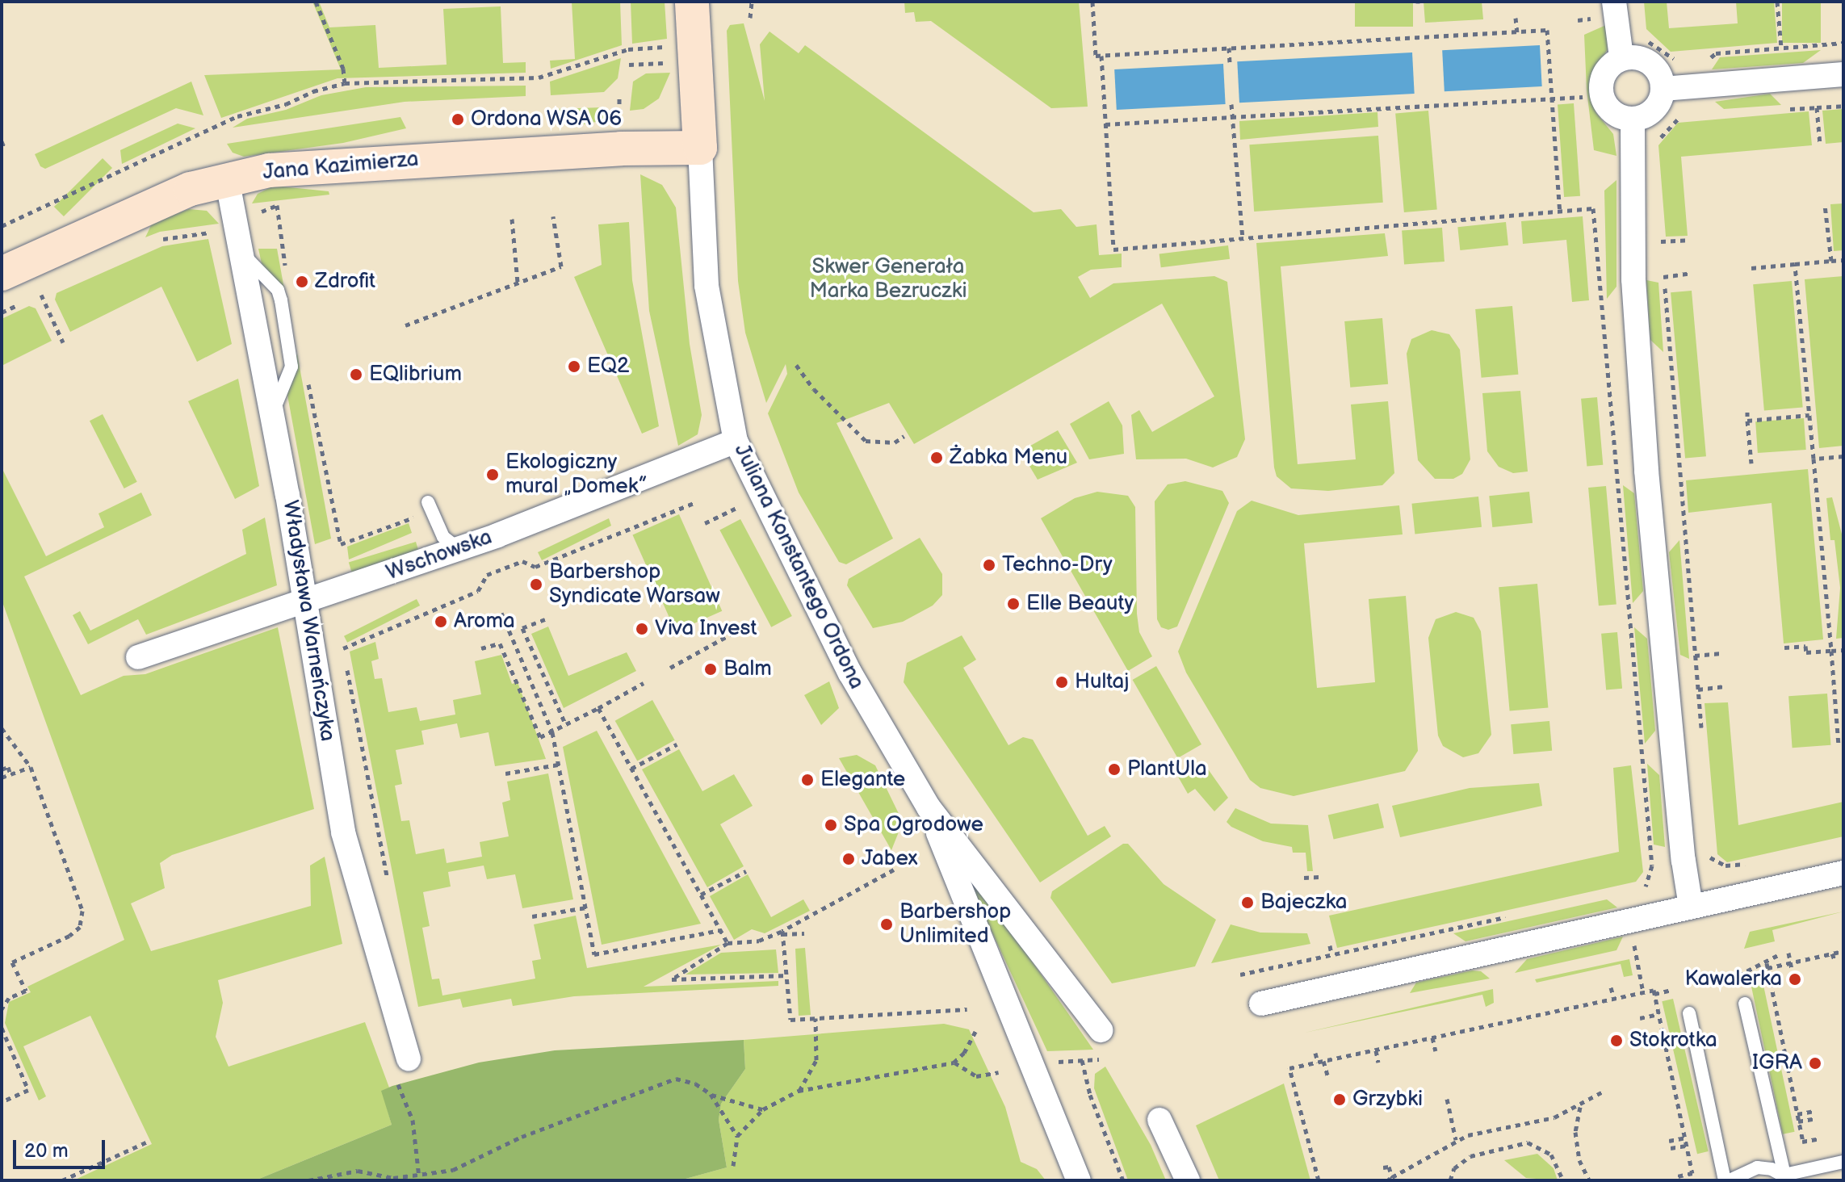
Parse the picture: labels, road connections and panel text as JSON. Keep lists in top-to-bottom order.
{
  "streets": {
    "street": [
      "Jana Kazimierza",
      "Wschowska",
      "Juliana Konstantego Ordona",
      "Władysława Warneńczyka"
    ]
  },
  "crossings": [
    ["Jana Kazimierza", "Juliana Konstantego Ordona"],
    ["Jana Kazimierza", "Władysława Warneńczyka"],
    ["Wschowska", "Juliana Konstantego Ordona"],
    ["Wschowska", "Władysława Warneńczyka"]
  ],
  "parks": ["Skwer Generała Marka Bezruczki"],
  "places": [
    "Ordona WSA 06",
    "Zdrofit",
    "EQ2",
    "EQlibrium",
    "Żabka Menu",
    "Ekologiczny mural „Domek”",
    "Techno-Dry",
    "Barbershop Syndicate Warsaw",
    "Elle Beauty",
    "Aroma",
    "Viva Invest",
    "Balm",
    "Hultaj",
    "PlantUla",
    "Elegante",
    "Spa Ogrodowe",
    "Jabex",
    "Bajeczka",
    "Barbershop Unlimited",
    "Kawalerka",
    "Stokrotka",
    "IGRA",
    "Grzybki"
  ],
  "scale_bar": "20 m"
}
